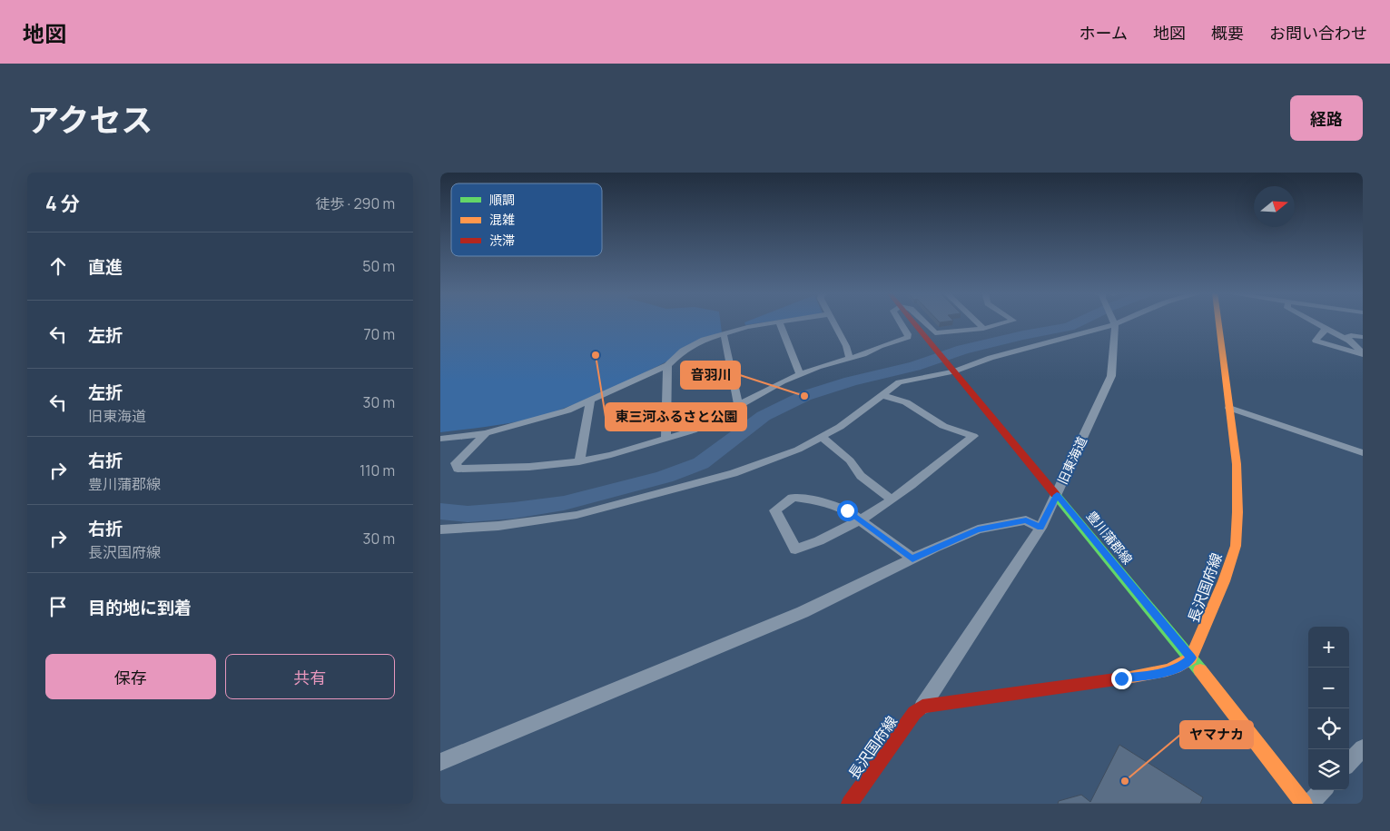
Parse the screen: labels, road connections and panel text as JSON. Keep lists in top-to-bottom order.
{
  "streets": {
    "main road": ["豊川蒲郡線", "長沢国府線"],
    "street": ["旧東海道"]
  },
  "crossings": [
    ["旧東海道", "豊川蒲郡線"],
    ["旧東海道", "長沢国府線"],
    ["豊川蒲郡線", "長沢国府線"]
  ],
  "places": ["東三河ふるさと公園", "音羽川", "ヤマナカ"],
  "legend": ["順調", "混雑", "渋滞"],
  "north": "right",
  "page": {
    "header": "地図",
    "nav": [
      "ホーム",
      "地図",
      "概要",
      "お問い合わせ"
    ],
    "title": "アクセス",
    "buttons": [
      "経路",
      ["保存", "共有"]
    ],
    "heading": ["4 分", "徒歩 · 290 m"],
    "list": [
      ["直進", "50 m"],
      ["左折", "70 m"],
      ["左折", "旧東海道", "30 m"],
      ["右折", "豊川蒲郡線", "110 m"],
      ["右折", "長沢国府線", "30 m"],
      "目的地に到着"
    ],
    "map_buttons": ["+", "−"]
  }
}
